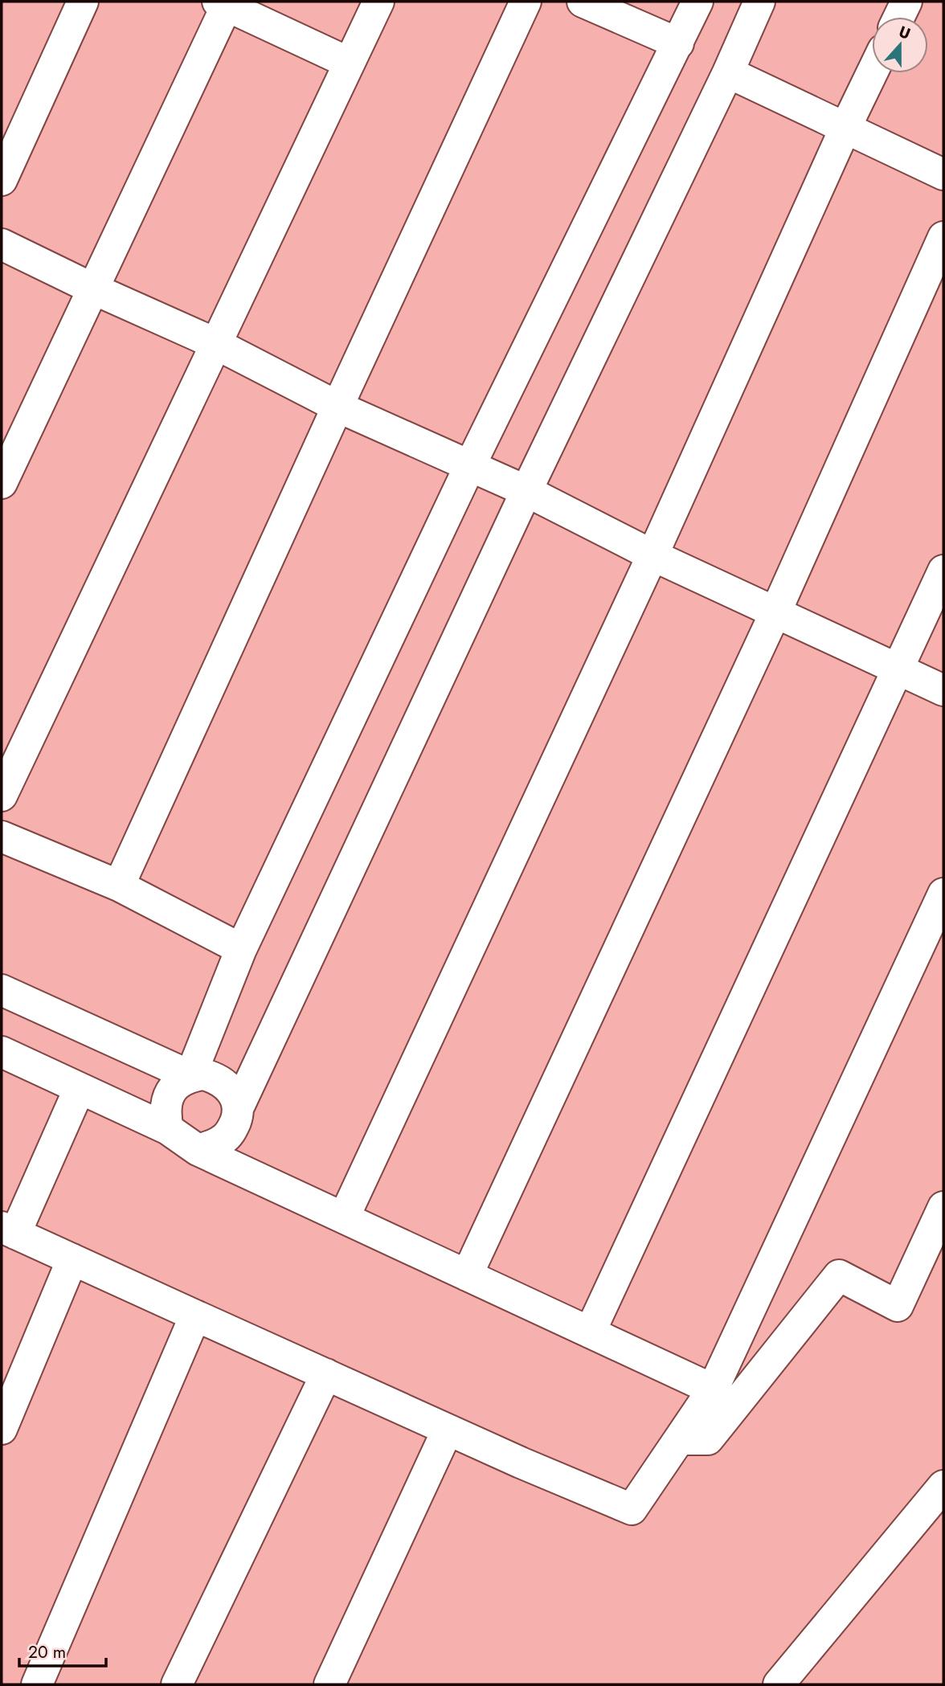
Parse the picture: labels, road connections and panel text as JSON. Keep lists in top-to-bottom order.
{
  "scale_bar": "20 m",
  "north": "top"
}
